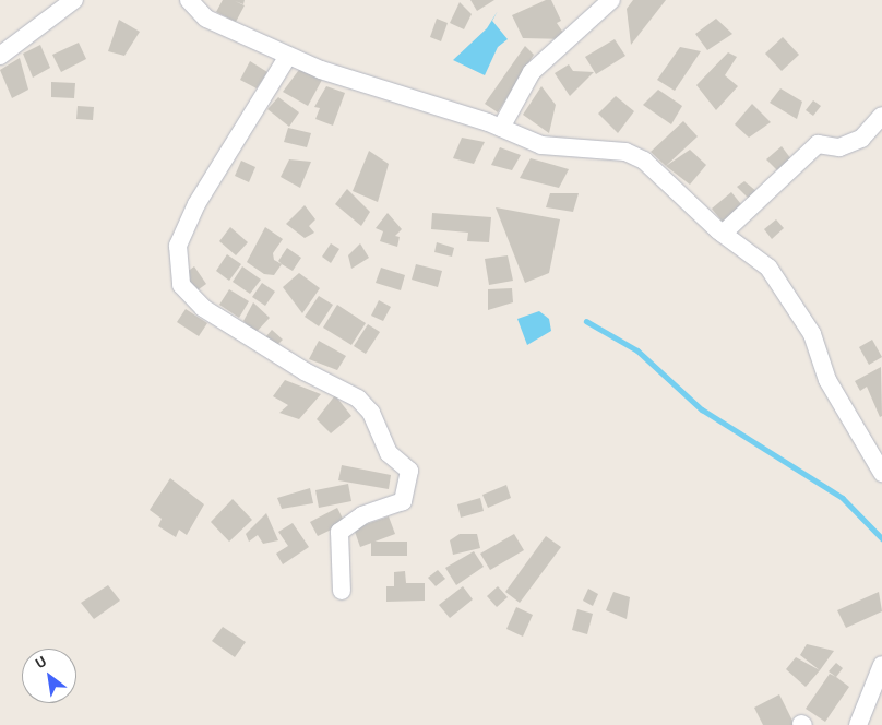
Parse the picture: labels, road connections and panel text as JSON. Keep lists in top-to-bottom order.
{
  "north": "top left"
}
